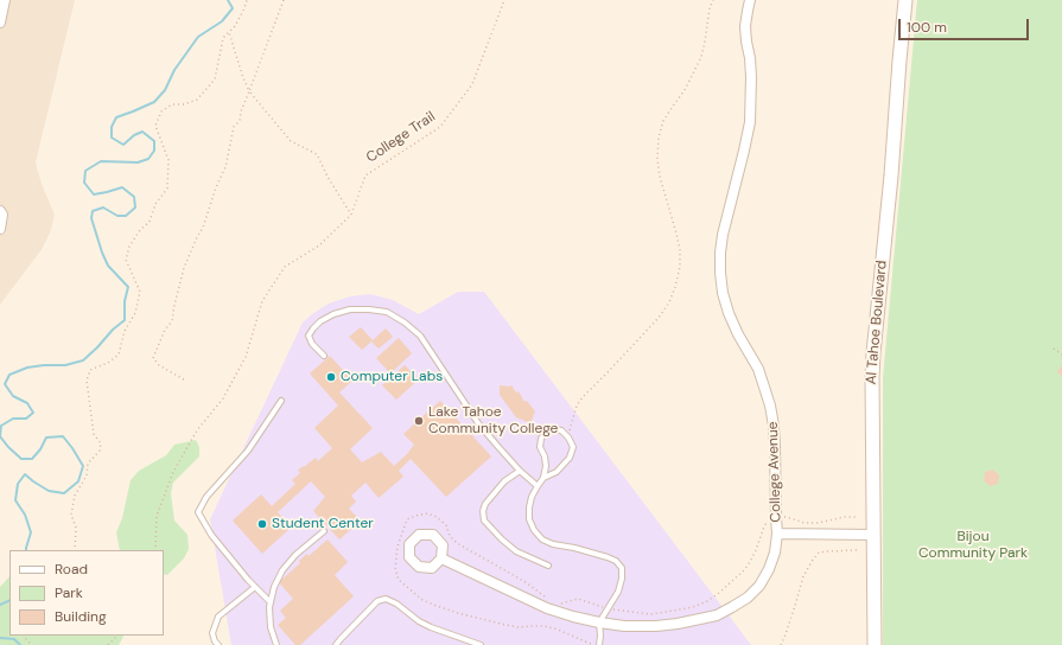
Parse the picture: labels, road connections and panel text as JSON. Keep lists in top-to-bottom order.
{
  "streets": {
    "main road": ["Al Tahoe Boulevard"],
    "street": ["College Avenue"],
    "path": ["College Trail"]
  },
  "parks": ["Bijou Community Park"],
  "places": ["Computer Labs", "Lake Tahoe Community College", "Student Center"],
  "legend": ["Road", "Park", "Building"],
  "scale_bar": "100 m"
}
